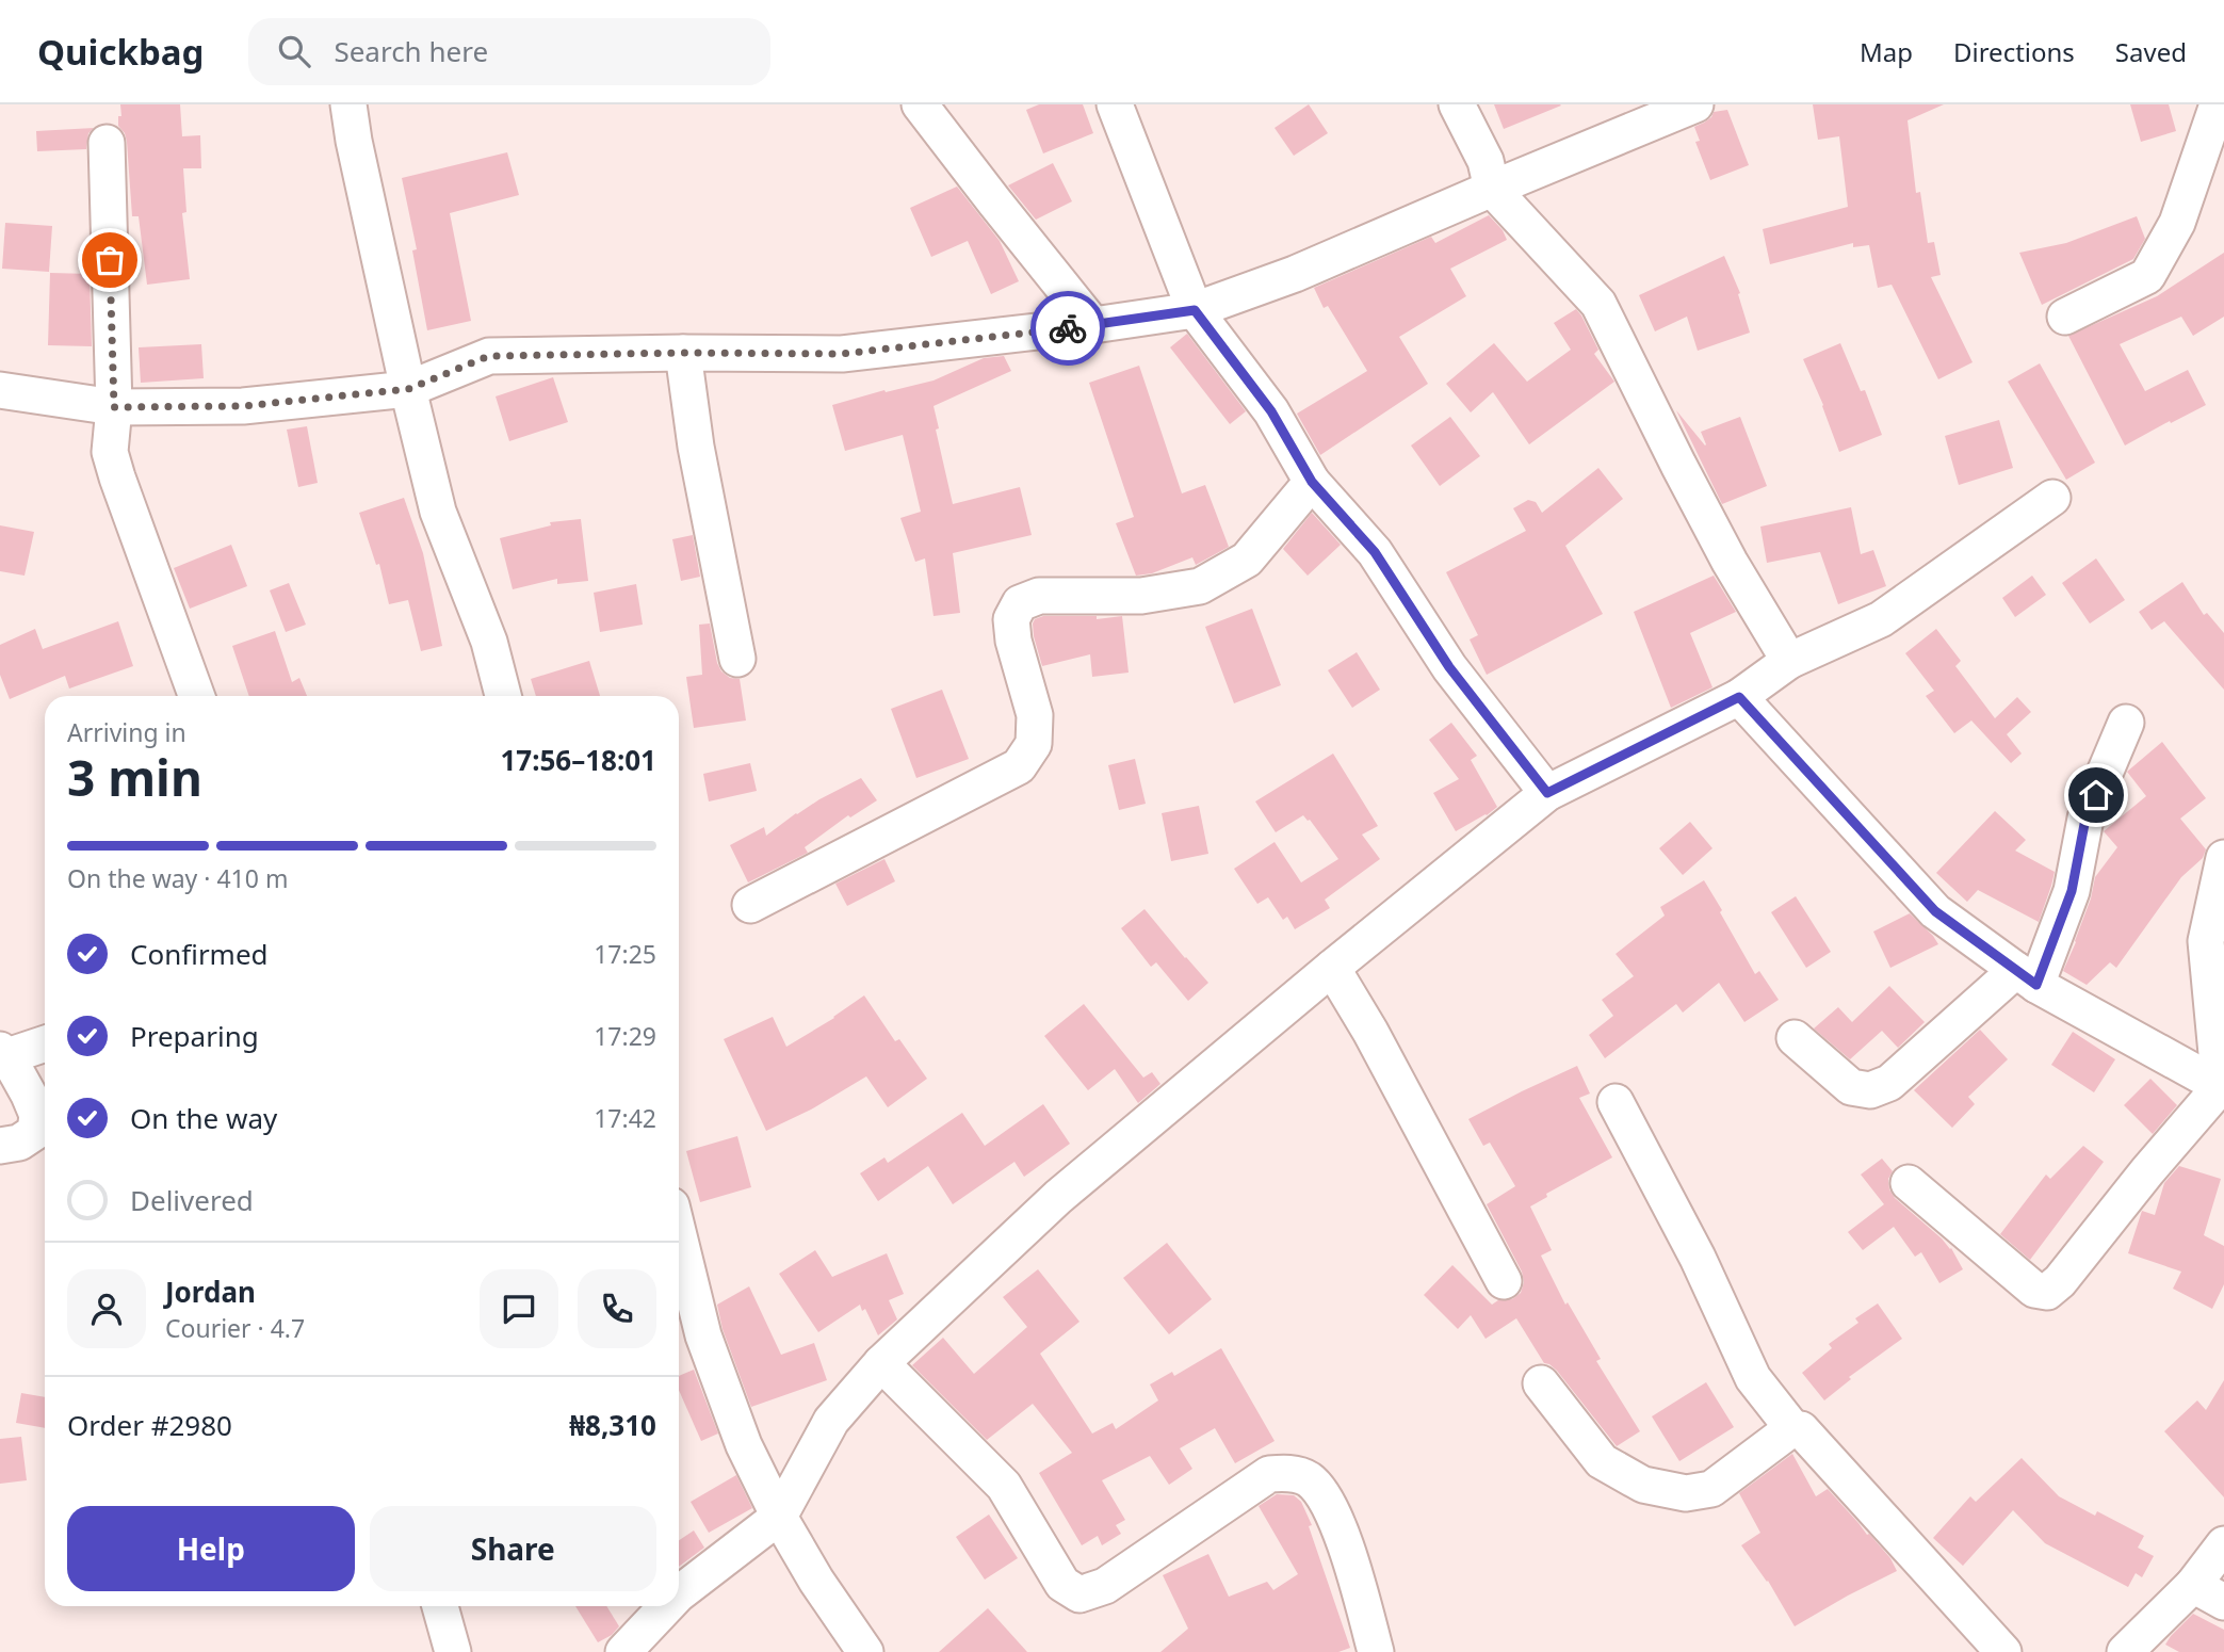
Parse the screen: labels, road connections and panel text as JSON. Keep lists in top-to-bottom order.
{
  "page": {
    "header": "Quickbag",
    "search": "Search here",
    "nav": ["Map", "Directions", "Saved"],
    "heading": ["3 min", "Arriving in", "17:56–18:01"],
    "panel": [
      "Jordan",
      "Courier · 4.7",
      "Order #2980",
      "₦8,310"
    ],
    "bar": "On the way · 410 m",
    "list": [
      ["Confirmed", "17:25"],
      ["Preparing", "17:29"],
      ["On the way", "17:42"],
      "Delivered"
    ],
    "buttons": ["Help", "Share"]
  }
}
